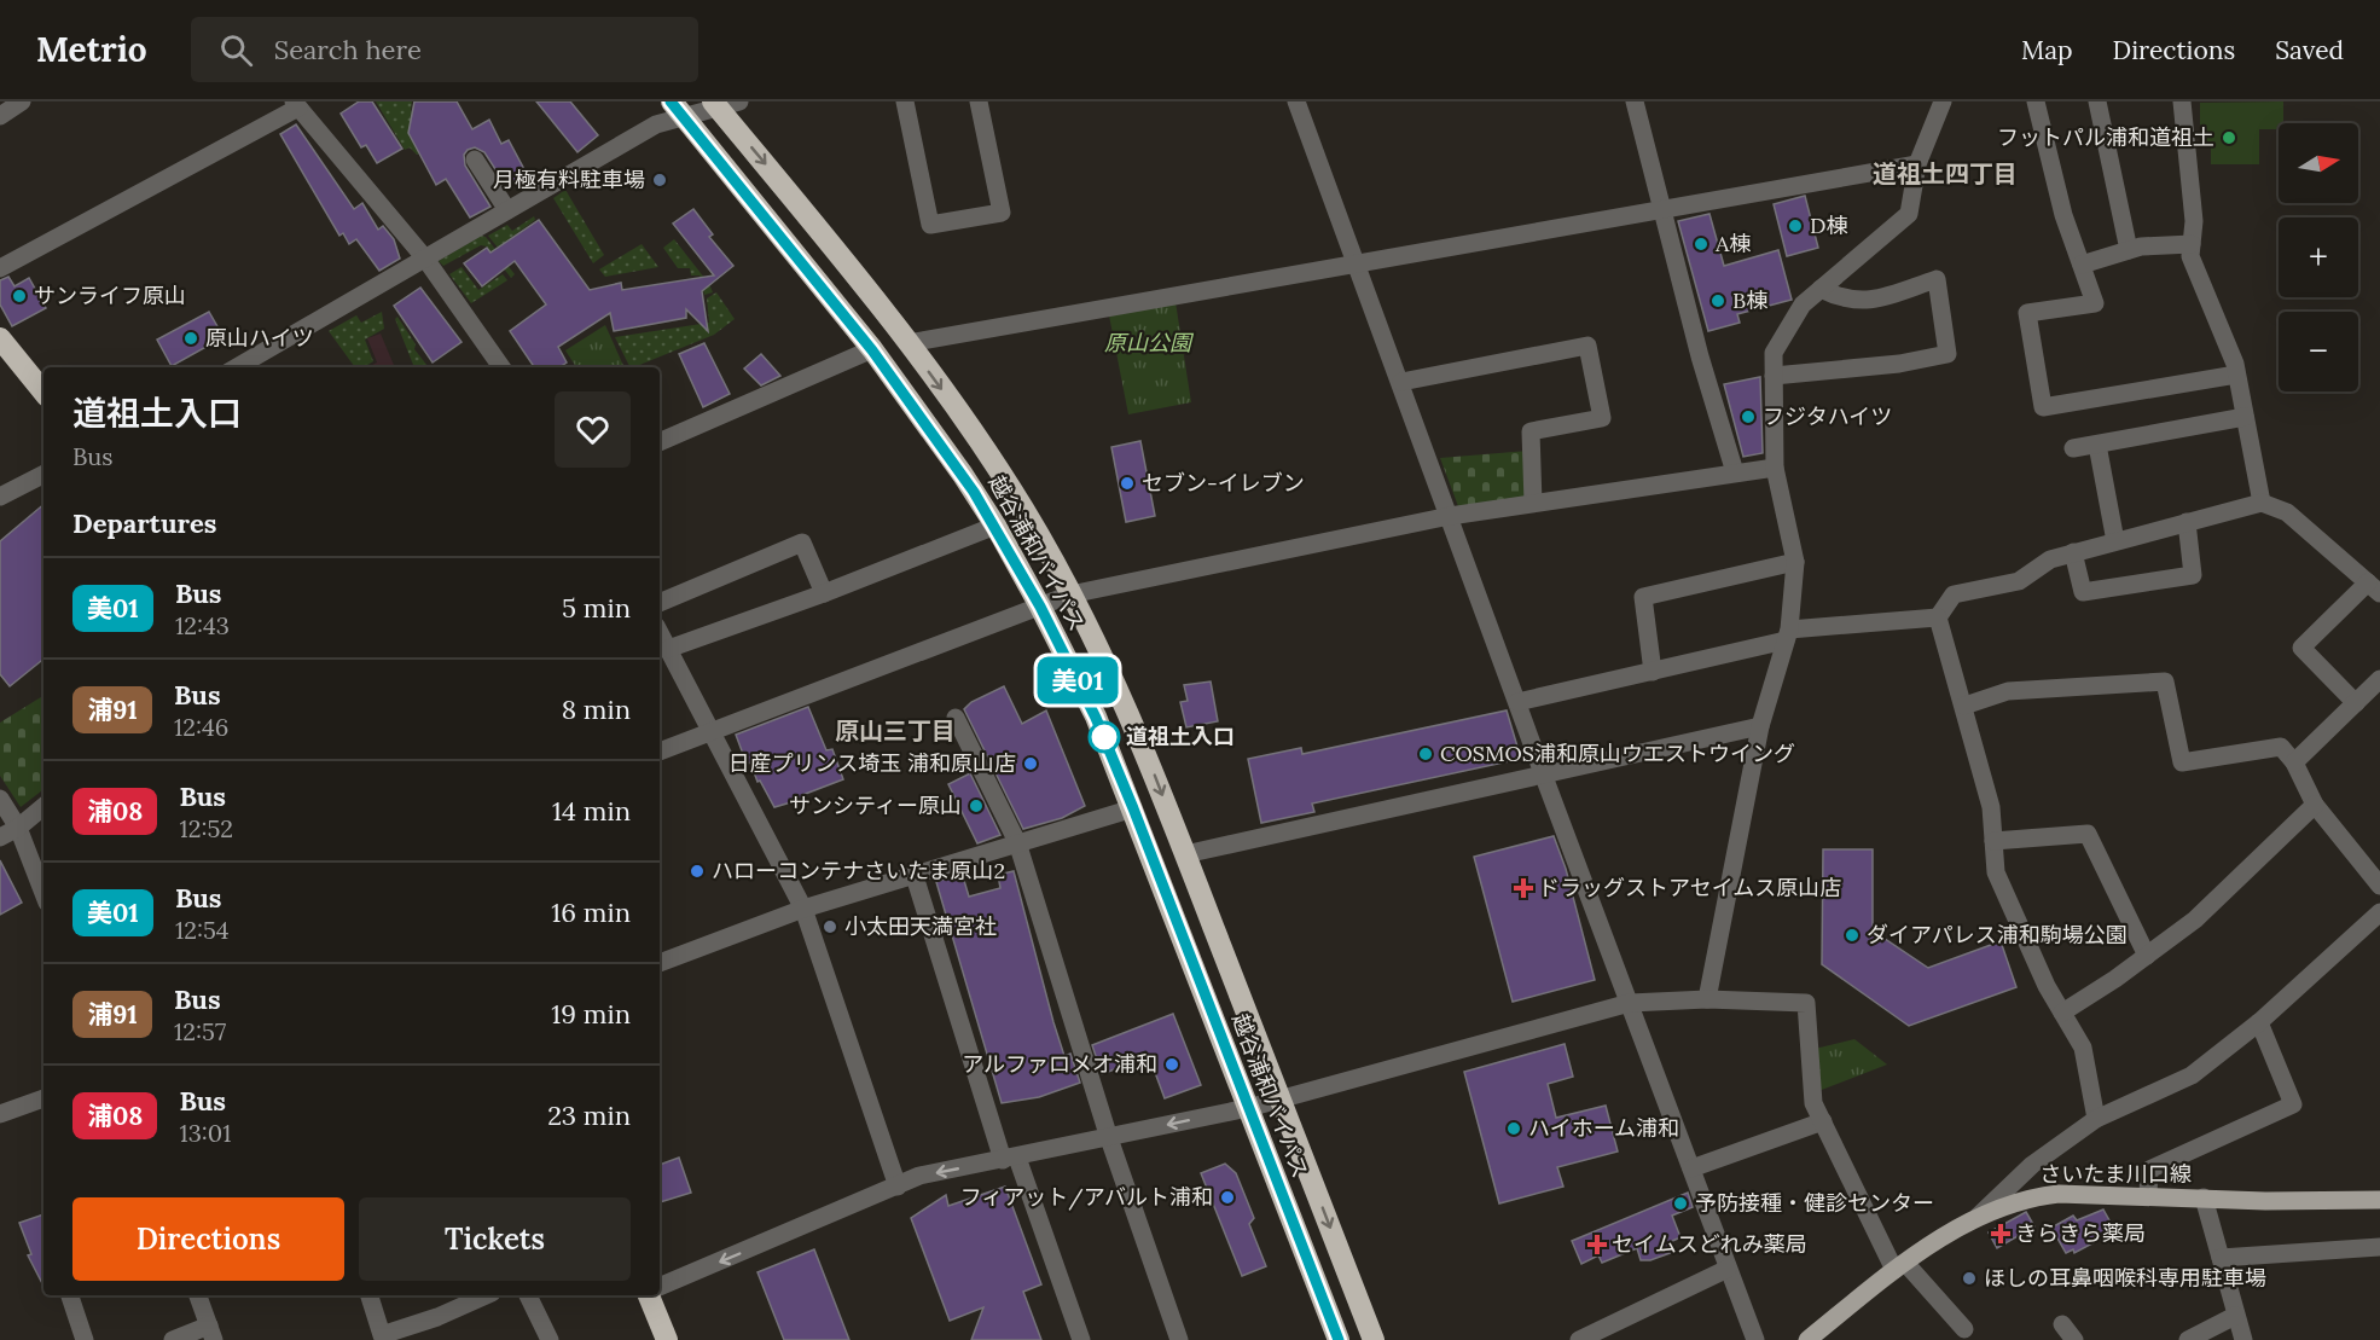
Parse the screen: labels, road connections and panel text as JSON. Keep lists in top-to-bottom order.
{
  "streets": {
    "highway": ["越谷浦和バイパス"],
    "main road": ["さいたま川口線"]
  },
  "districts": ["道祖土四丁目", "原山三丁目"],
  "parks": ["原山公園"],
  "places": {
    "other": [
      "フットパル浦和道祖土",
      "月極有料駐車場",
      "D棟",
      "A棟",
      "サンライフ原山",
      "B棟",
      "原山ハイツ",
      "フジタハイツ",
      "セブン-イレブン",
      "道祖土入口",
      "COSMOS浦和原山ウエストウイング",
      "日産プリンス埼玉 浦和原山店",
      "サンシティー原山",
      "ハローコンテナさいたま原山2",
      "小太田天満宮社",
      "ダイアパレス浦和駒場公園",
      "アルファロメオ浦和",
      "ハイホーム浦和",
      "フィアット/アバルト浦和",
      "予防接種・健診センター",
      "ほしの耳鼻咽喉科専用駐車場"
    ],
    "health": ["ドラッグストアセイムス原山店", "きらきら薬局", "セイムスどれみ薬局"]
  },
  "lines": ["bus line 美01"],
  "north": "right",
  "page": {
    "header": "Metrio",
    "search": "Search here",
    "nav": ["Map", "Directions", "Saved"],
    "on_map": "美01",
    "map_buttons": ["+", "−"],
    "heading": [
      ["道祖土入口", "Bus"],
      "Departures"
    ],
    "list": [
      {
        "mark": "美01",
        "name": "Bus",
        "note": "12:43",
        "value": "5 min"
      },
      {
        "mark": "浦91",
        "name": "Bus",
        "note": "12:46",
        "value": "8 min"
      },
      {
        "mark": "浦08",
        "name": "Bus",
        "note": "12:52",
        "value": "14 min"
      },
      {
        "mark": "美01",
        "name": "Bus",
        "note": "12:54",
        "value": "16 min"
      },
      {
        "mark": "浦91",
        "name": "Bus",
        "note": "12:57",
        "value": "19 min"
      },
      {
        "mark": "浦08",
        "name": "Bus",
        "note": "13:01",
        "value": "23 min"
      }
    ],
    "buttons": ["Directions", "Tickets"]
  }
}
